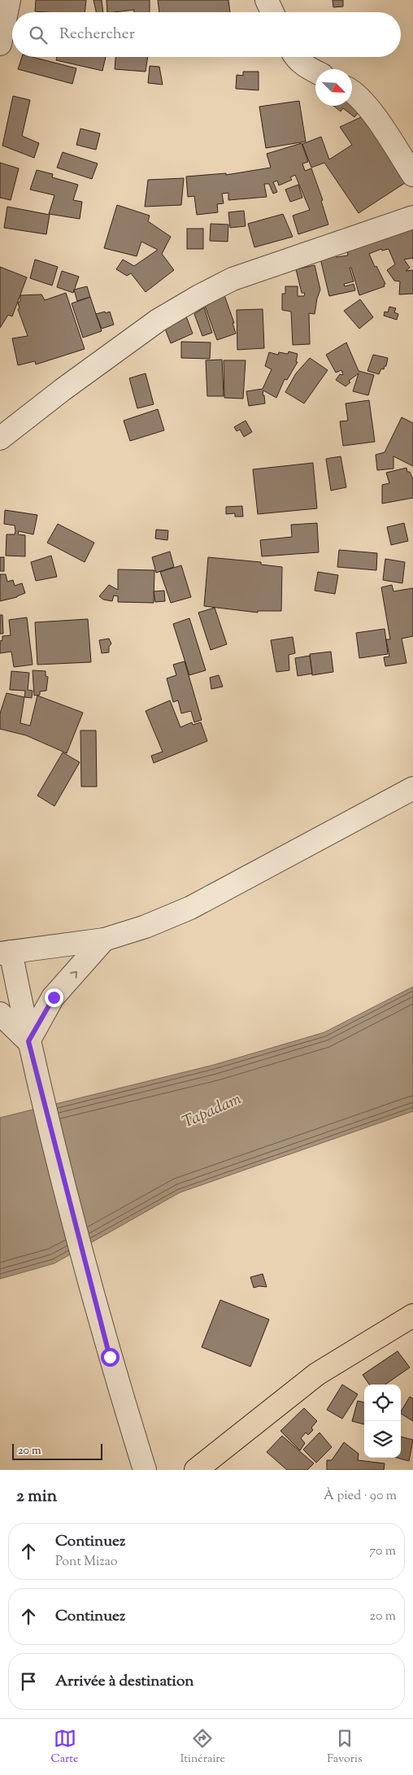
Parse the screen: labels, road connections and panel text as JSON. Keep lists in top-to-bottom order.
{
  "water": ["Tapadam"],
  "scale_bar": "20 m",
  "north": "bottom right",
  "page": {
    "search": "Rechercher",
    "scale": "20 m",
    "heading": ["2 min", "À pied · 90 m"],
    "list": [
      ["Continuez", "Pont Mizao", "70 m"],
      ["Continuez", "20 m"],
      "Arrivée à destination"
    ],
    "nav": ["Carte", "Itinéraire", "Favoris"]
  }
}
